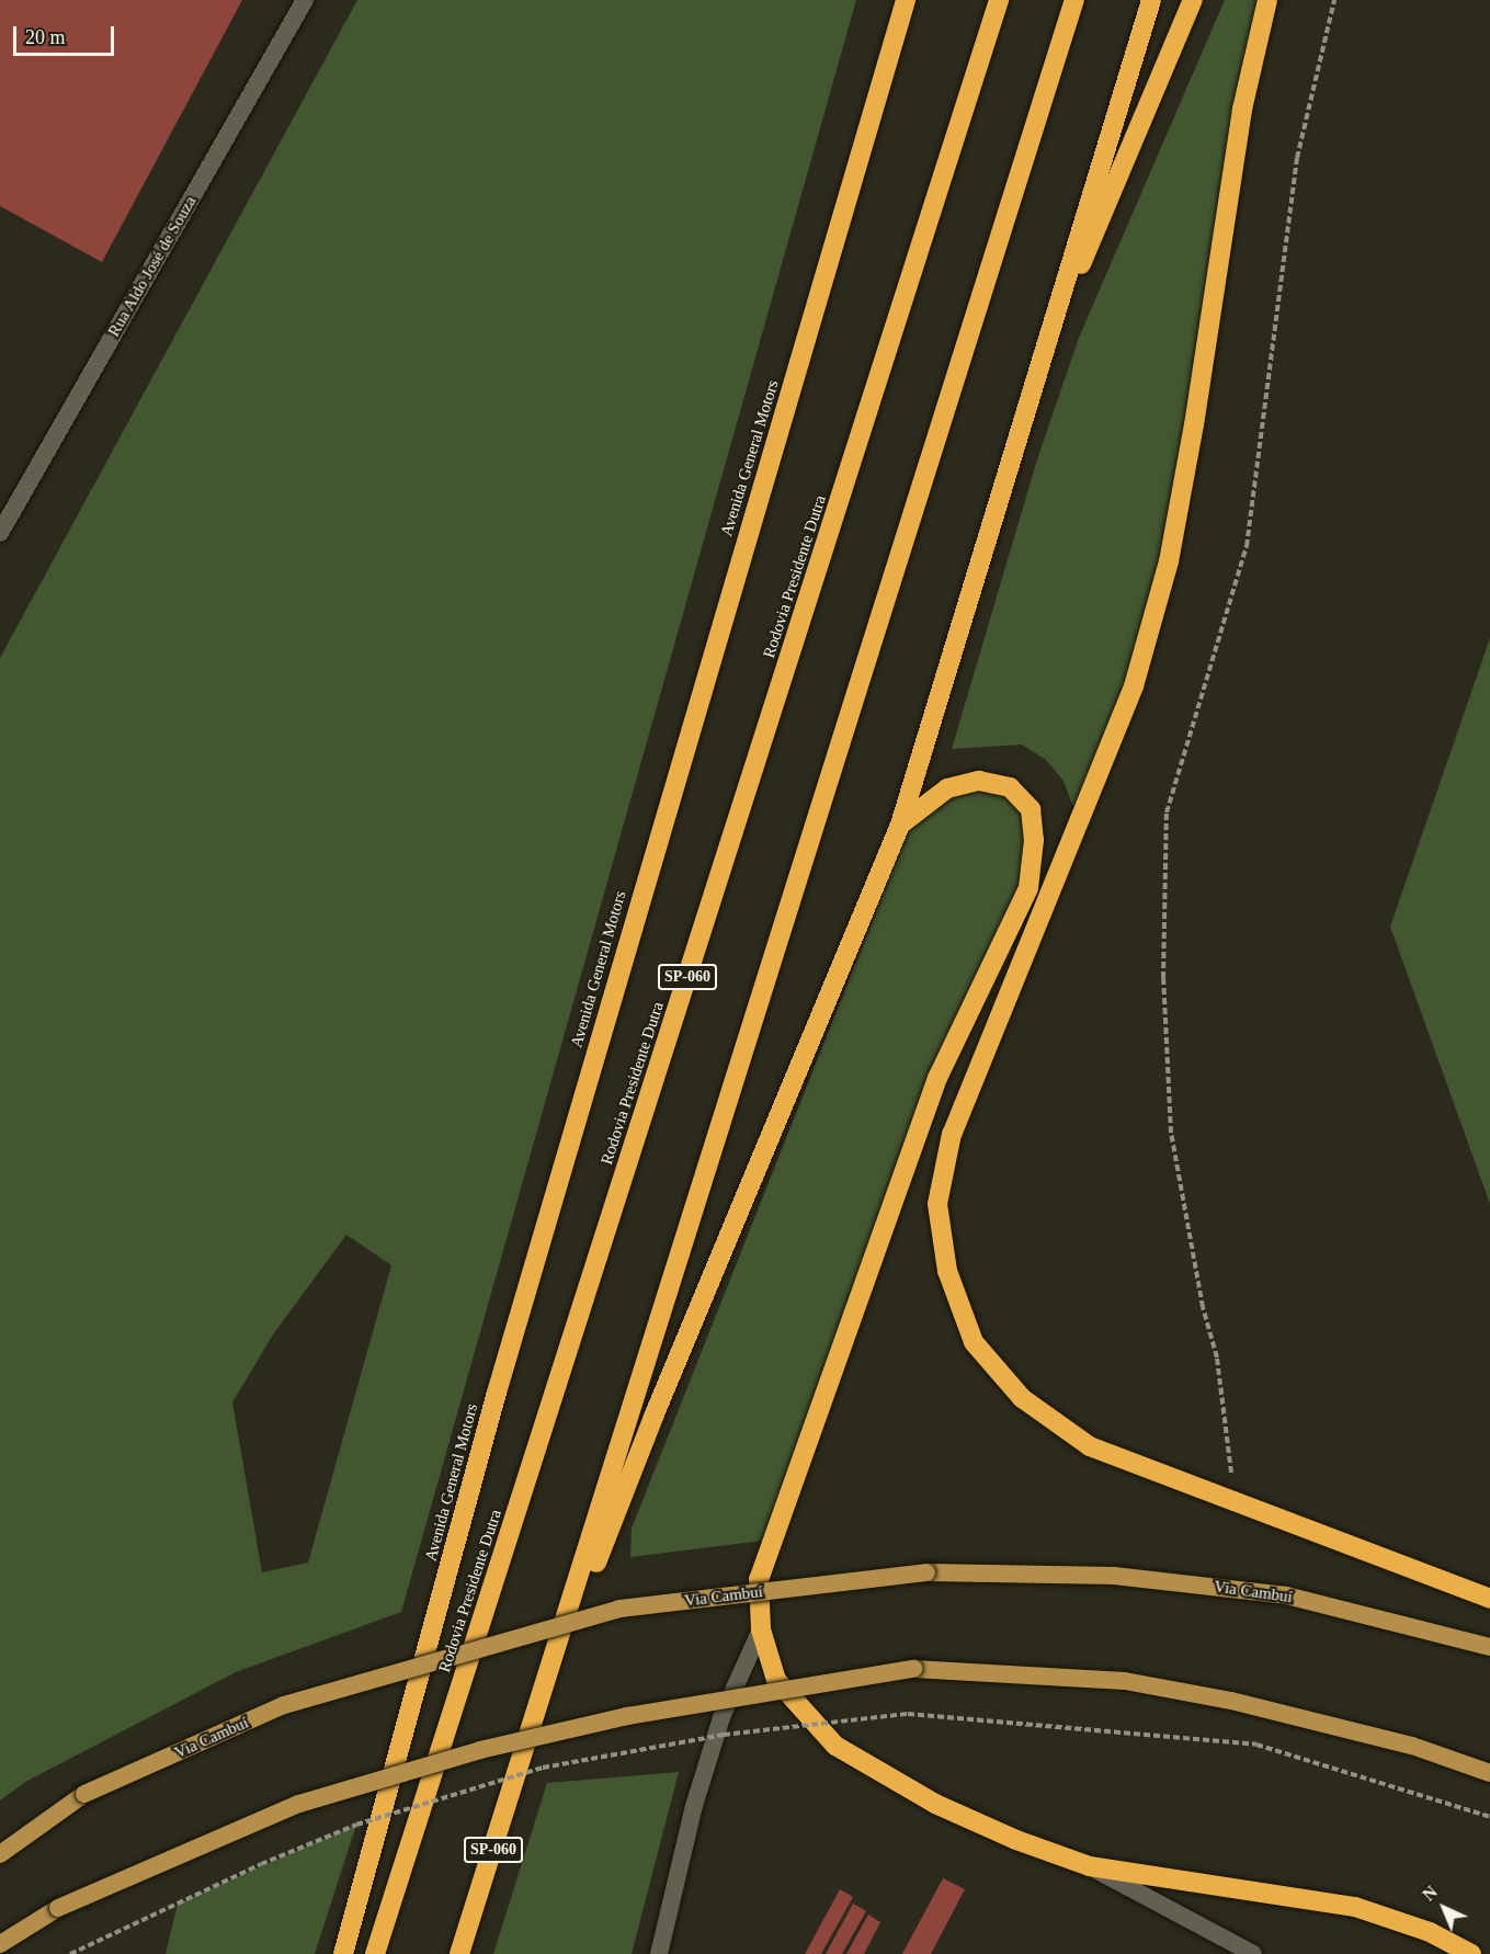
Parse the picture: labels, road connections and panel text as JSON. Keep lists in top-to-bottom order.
{
  "streets": {
    "highway": ["Avenida General Motors", "Rodovia Presidente Dutra", "SP-060"],
    "main road": ["Via Cambuí"],
    "street": ["Rua Aldo José de Souza"]
  },
  "scale_bar": "20 m",
  "north": "top left"
}
